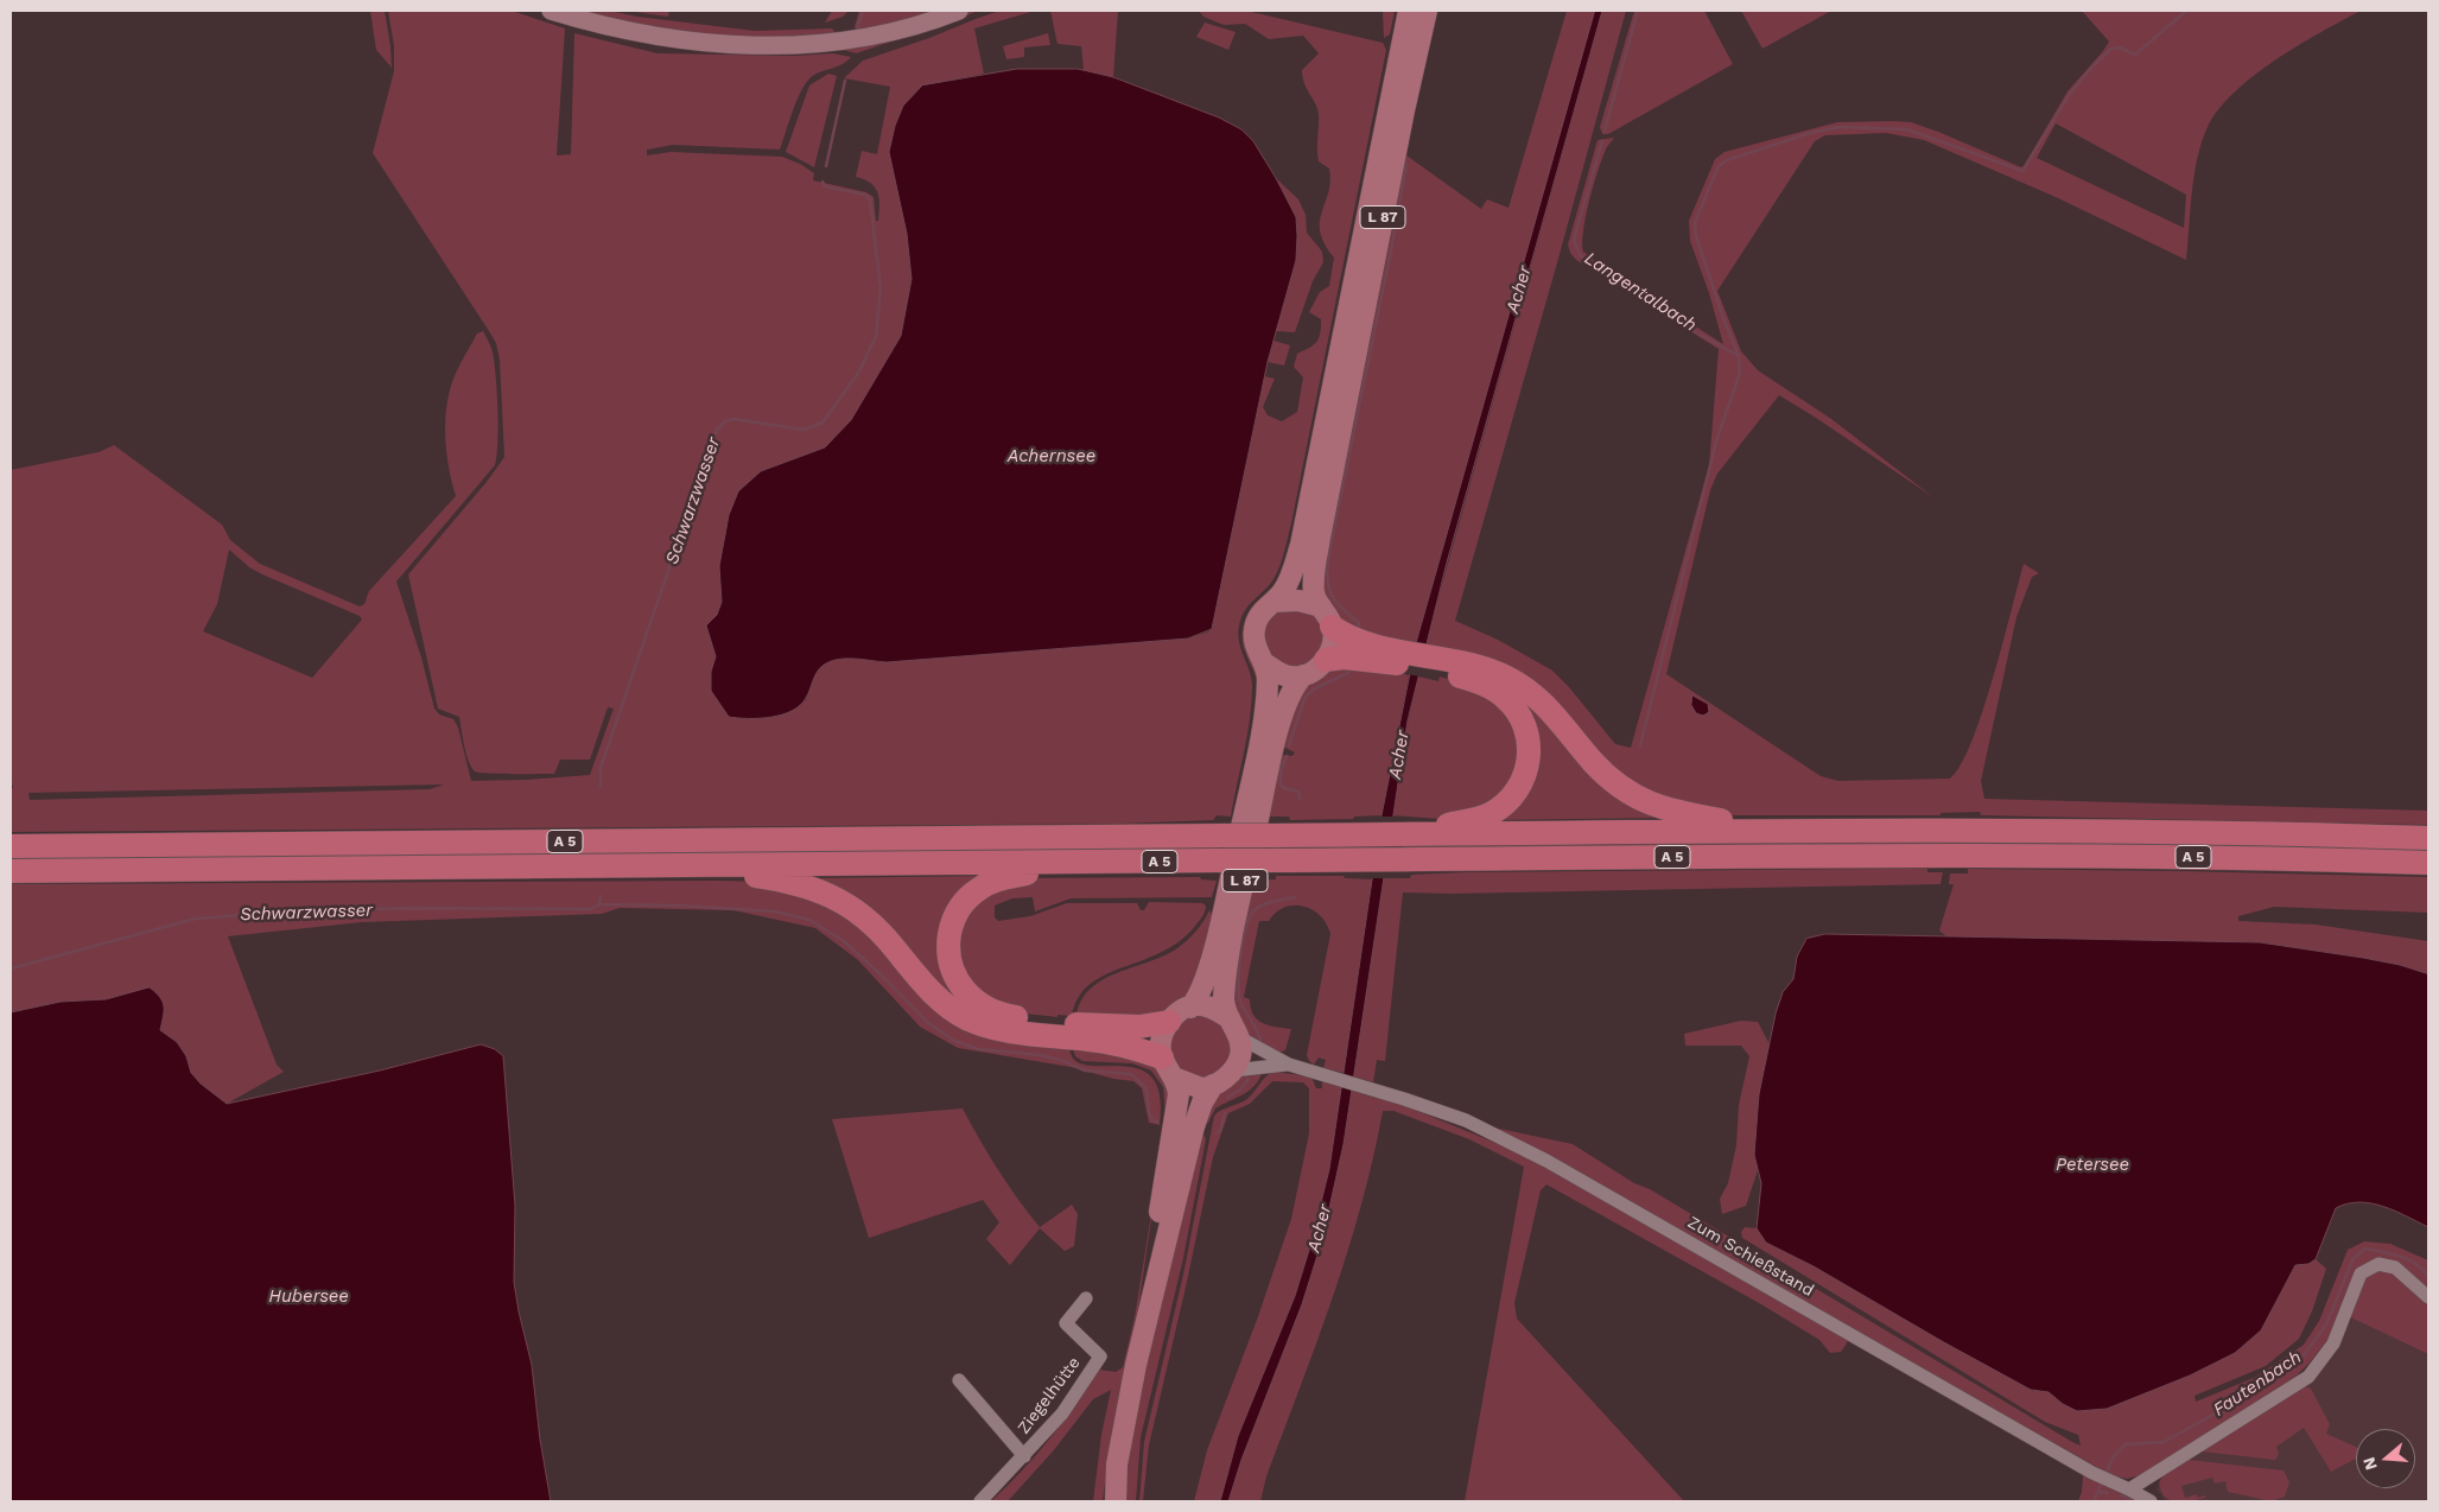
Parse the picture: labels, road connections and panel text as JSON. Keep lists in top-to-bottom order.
{
  "streets": {
    "highway": ["A 5"],
    "main road": ["L 87"],
    "street": ["Zum Schießstand", "Ziegelhütte"]
  },
  "water": [
    "Acher",
    "Langentalbach",
    "Achernsee",
    "Schwarzwasser",
    "Petersee",
    "Hubersee",
    "Fautenbach"
  ],
  "north": "left"
}
